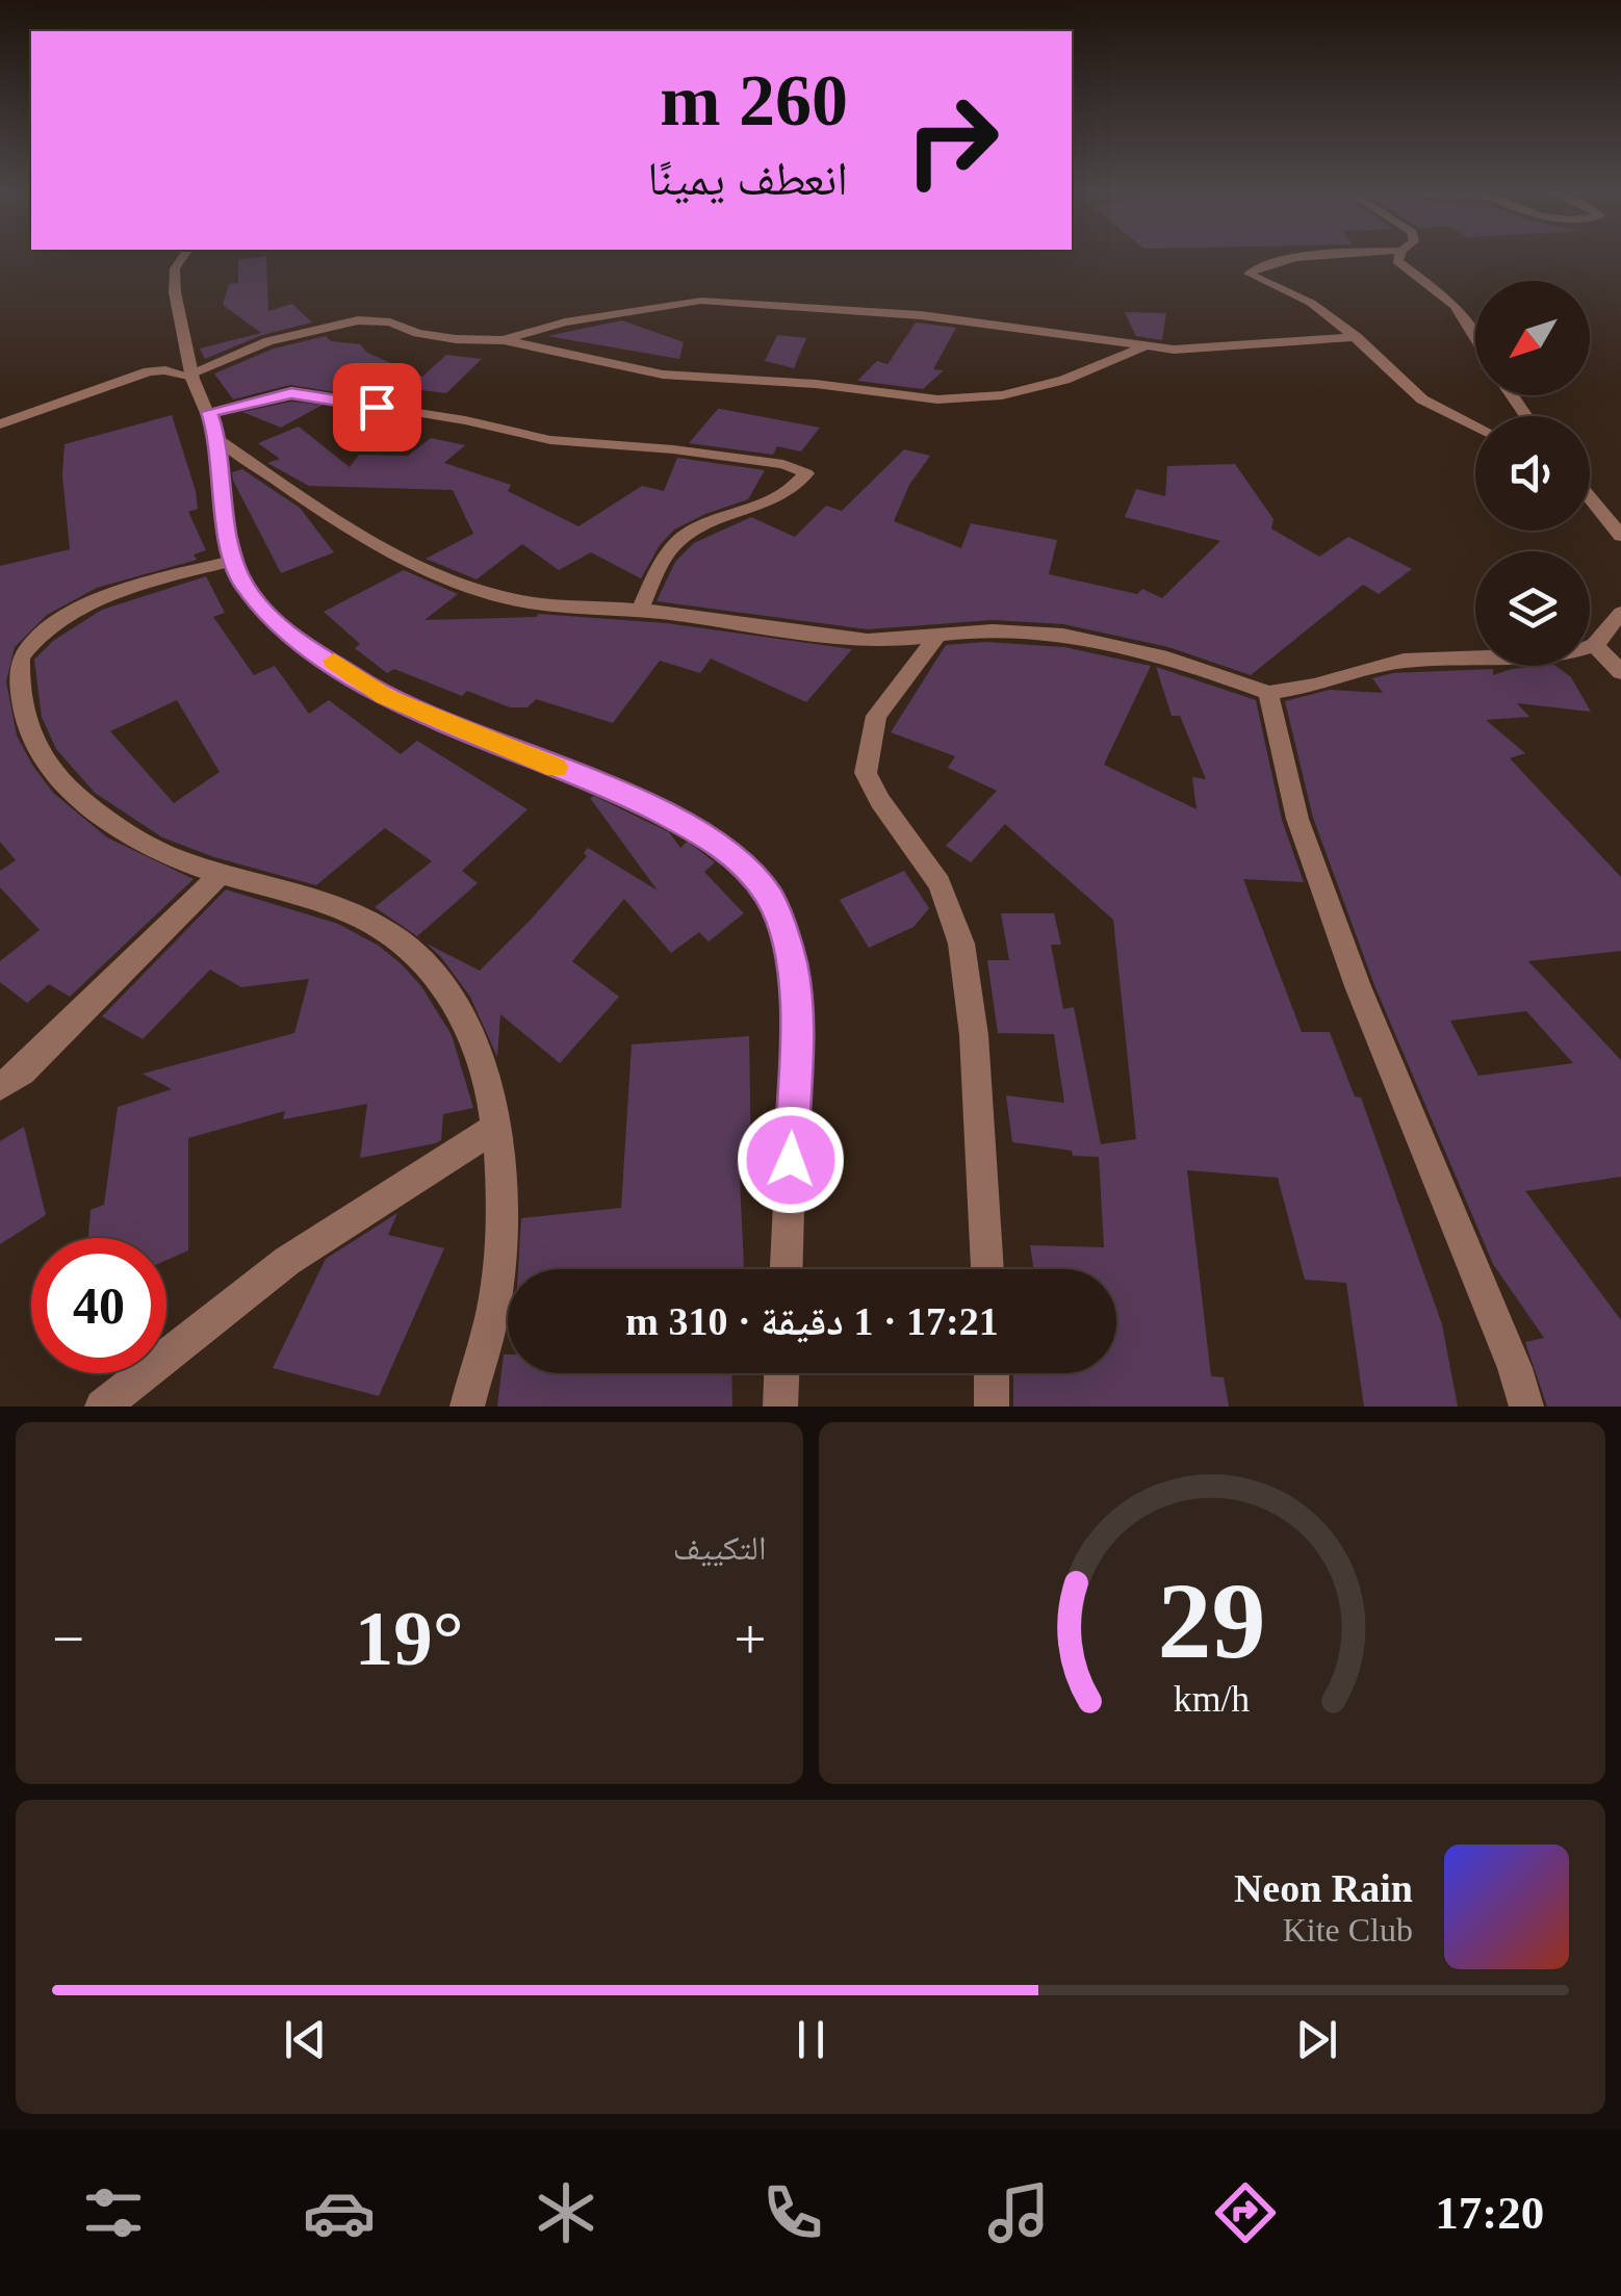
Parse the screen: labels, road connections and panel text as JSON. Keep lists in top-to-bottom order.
{
  "north": "bottom left",
  "page": {
    "turn": ["260 m", "انعطف يمينًا"],
    "limit": "40",
    "trip": "17:21 · 1 دقيقة · 310 m",
    "tile": "التكييف",
    "heat": ["−", "19°", "+"],
    "song": ["Neon Rain", "Kite Club"],
    "tabs": "17:20",
    "gauge": ["29", "km/h"]
  }
}
